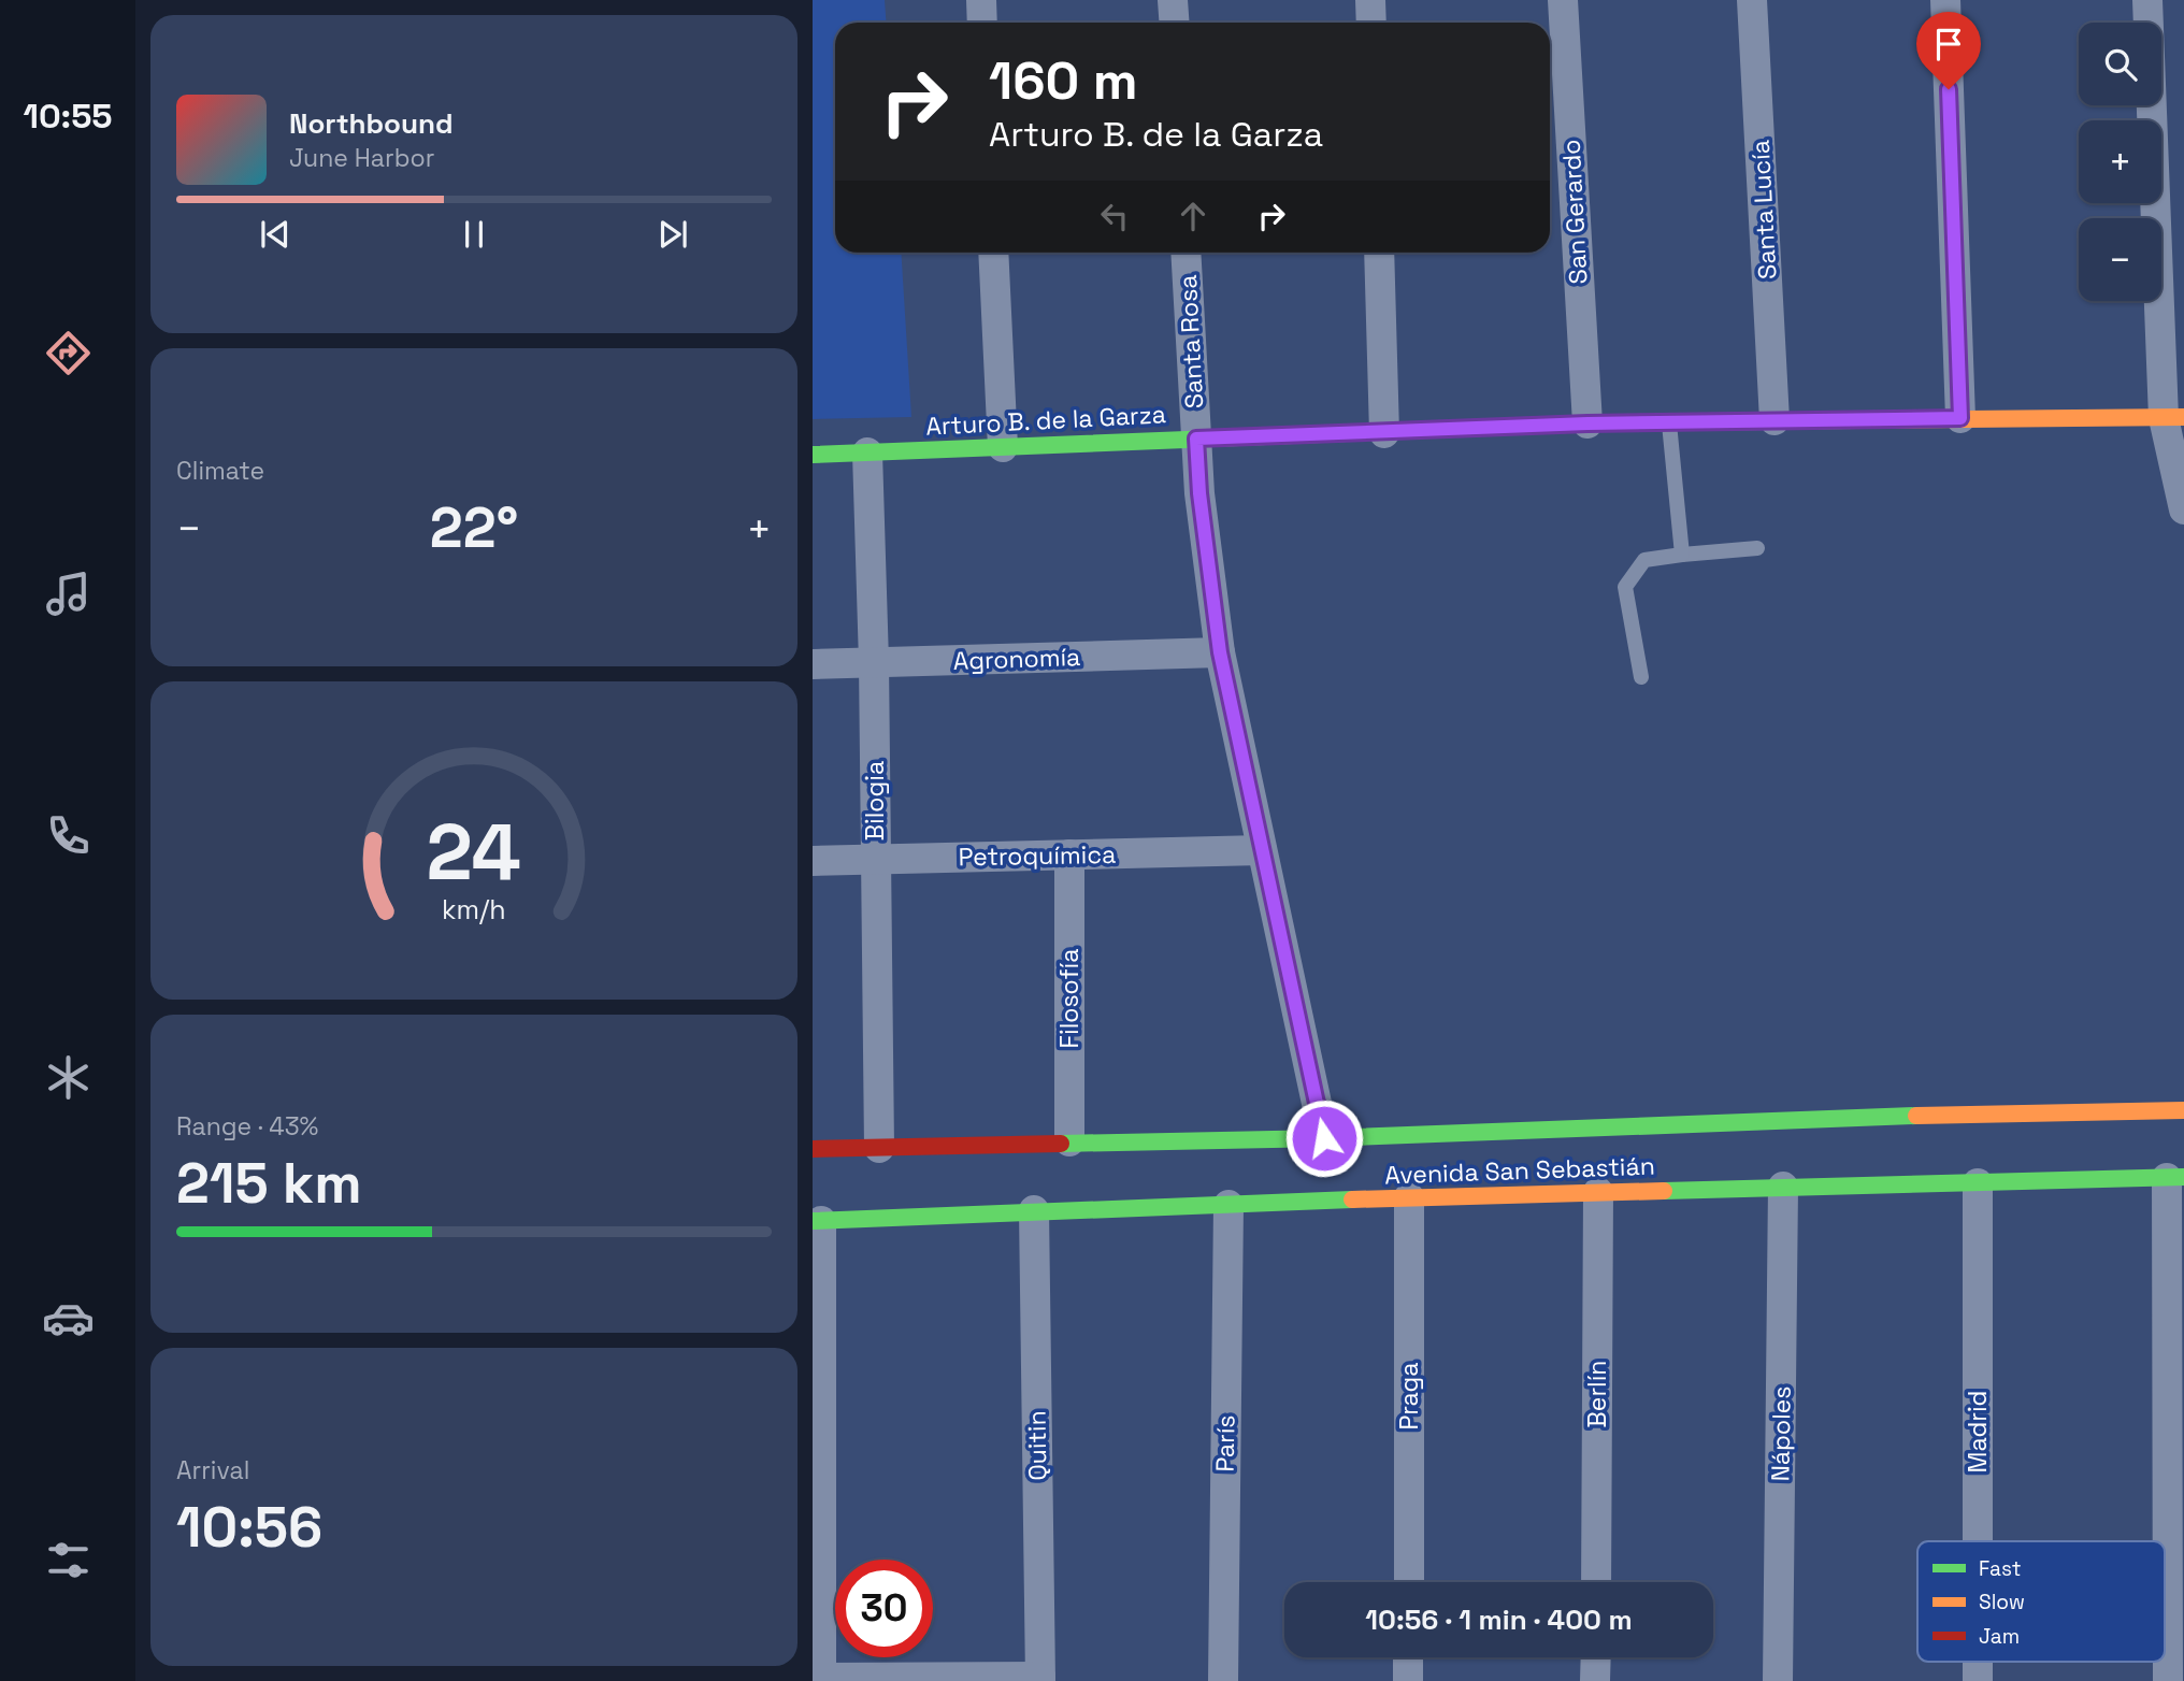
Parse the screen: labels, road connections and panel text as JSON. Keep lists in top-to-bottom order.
{
  "streets": {
    "main road": ["Arturo B. de la Garza", "Avenida San Sebastián"],
    "street": [
      "Santa Lucía",
      "San Gerardo",
      "Santa Rosa",
      "Agronomía",
      "Bilogia",
      "Petroquímica",
      "Filosofía",
      "Berlín",
      "Praga",
      "Madrid",
      "Nápoles",
      "París",
      "Quitin"
    ]
  },
  "crossings": [
    ["Santa Lucía", "Arturo B. de la Garza"],
    ["San Gerardo", "Arturo B. de la Garza"],
    ["Santa Rosa", "Arturo B. de la Garza"],
    ["Santa Rosa", "Agronomía"],
    ["Santa Rosa", "Petroquímica"],
    ["Santa Rosa", "Avenida San Sebastián"],
    ["Arturo B. de la Garza", "Bilogia"],
    ["Agronomía", "Bilogia"],
    ["Bilogia", "Petroquímica"],
    ["Bilogia", "Avenida San Sebastián"],
    ["Petroquímica", "Filosofía"],
    ["Filosofía", "Avenida San Sebastián"],
    ["Avenida San Sebastián", "Berlín"],
    ["Avenida San Sebastián", "Praga"],
    ["Avenida San Sebastián", "Madrid"],
    ["Avenida San Sebastián", "Nápoles"],
    ["Avenida San Sebastián", "París"],
    ["Avenida San Sebastián", "Quitin"]
  ],
  "legend": ["Fast", "Slow", "Jam"],
  "page": {
    "tabs": "10:55",
    "map_buttons": ["+", "−"],
    "turn": ["160 m", "Arturo B. de la Garza"],
    "song": ["Northbound", "June Harbor"],
    "tile": [
      "Climate",
      ["Range · 43%", "215 km"],
      ["Arrival", "10:56"]
    ],
    "heat": ["−", "22°", "+"],
    "limit": "30",
    "trip": "10:56 · 1 min · 400 m",
    "gauge": ["24", "km/h"]
  }
}
